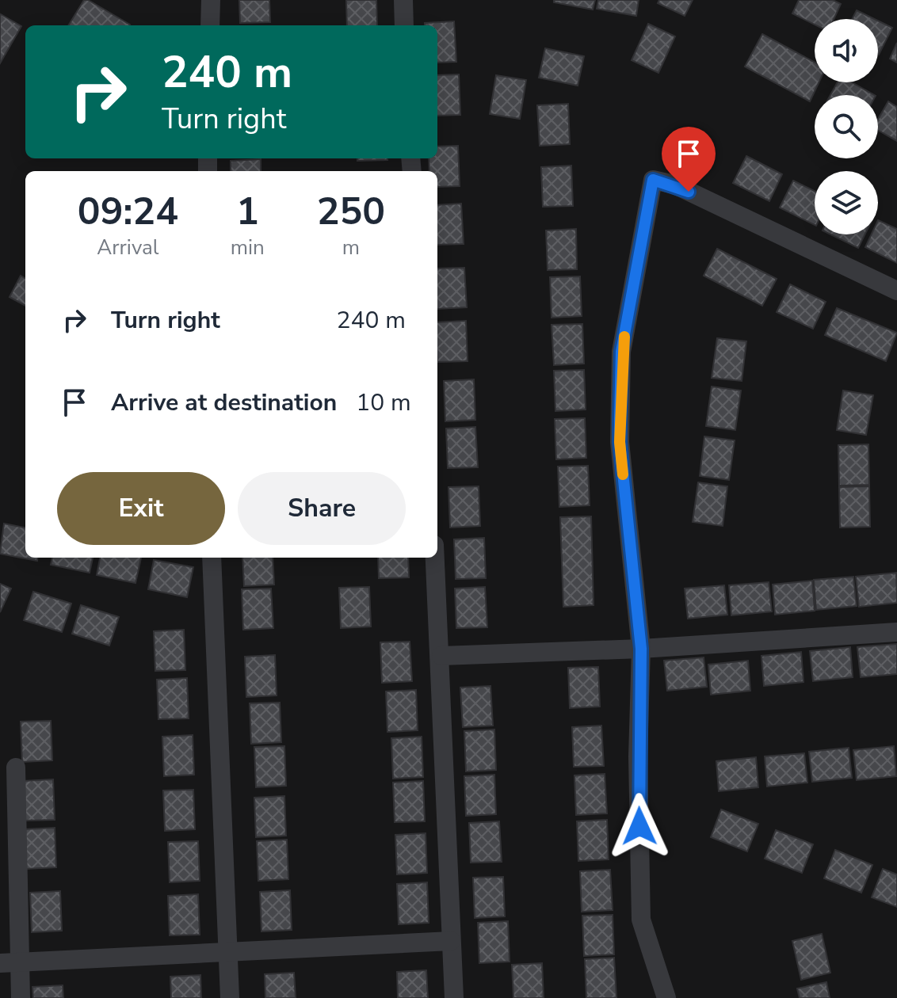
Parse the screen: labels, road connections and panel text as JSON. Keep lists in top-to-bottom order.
{
  "page": {
    "turn": ["240 m", "Turn right"],
    "eta": [
      "09:24",
      "Arrival",
      "1",
      "min",
      "250",
      "m"
    ],
    "list": [
      {
        "name": "Turn right",
        "value": "240 m"
      },
      {
        "name": "Arrive at destination",
        "value": "10 m"
      }
    ],
    "buttons": ["Exit", "Share"]
  }
}
